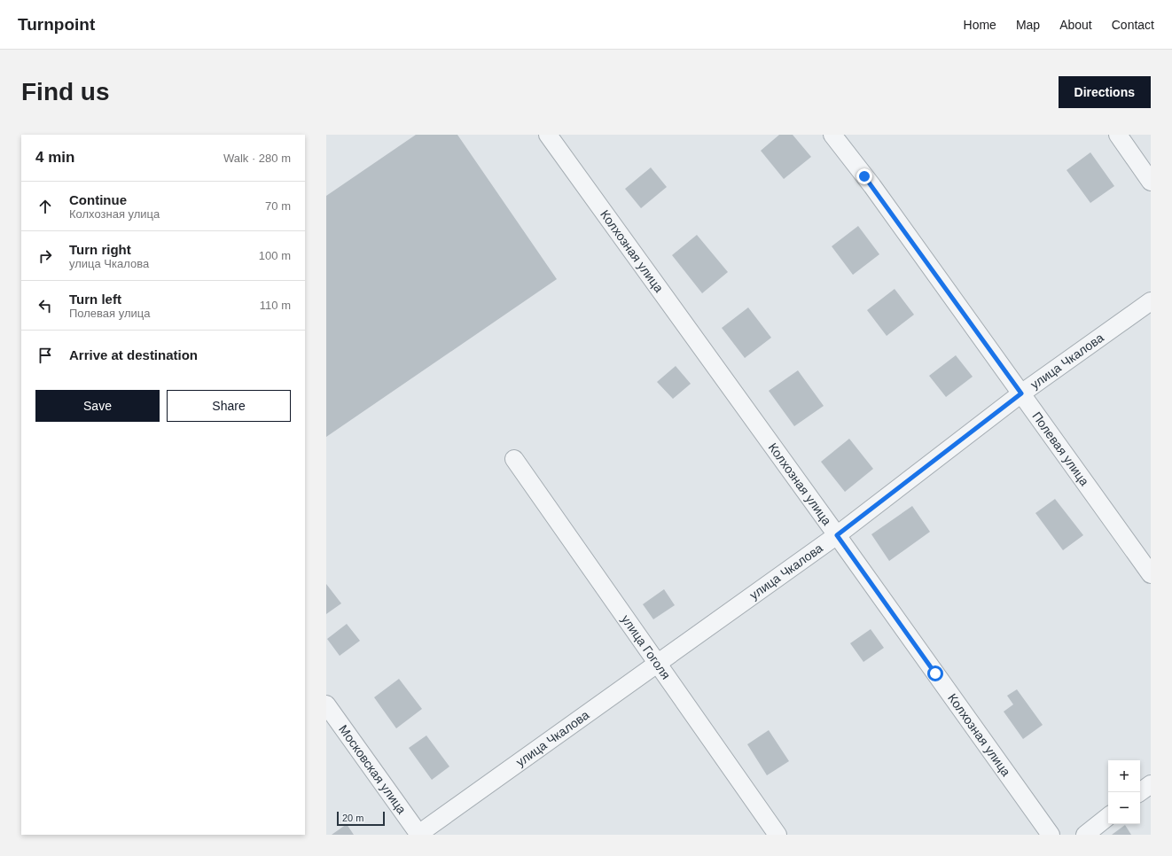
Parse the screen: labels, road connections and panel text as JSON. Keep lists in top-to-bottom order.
{
  "streets": {
    "street": [
      "Колхозная улица",
      "улица Чкалова",
      "Полевая улица",
      "улица Гоголя",
      "Московская улица"
    ]
  },
  "crossings": [
    ["Колхозная улица", "улица Чкалова"],
    ["улица Чкалова", "Полевая улица"],
    ["улица Чкалова", "улица Гоголя"],
    ["улица Чкалова", "Московская улица"]
  ],
  "scale_bar": "20 m",
  "page": {
    "header": "Turnpoint",
    "nav": [
      "Home",
      "Map",
      "About",
      "Contact"
    ],
    "buttons": [
      "Directions",
      ["Save", "Share"]
    ],
    "title": "Find us",
    "heading": ["4 min", "Walk · 280 m"],
    "list": [
      ["Continue", "Колхозная улица", "70 m"],
      ["Turn right", "улица Чкалова", "100 m"],
      ["Turn left", "Полевая улица", "110 m"],
      "Arrive at destination"
    ],
    "map_buttons": ["+", "−"],
    "scale": "20 m"
  }
}
